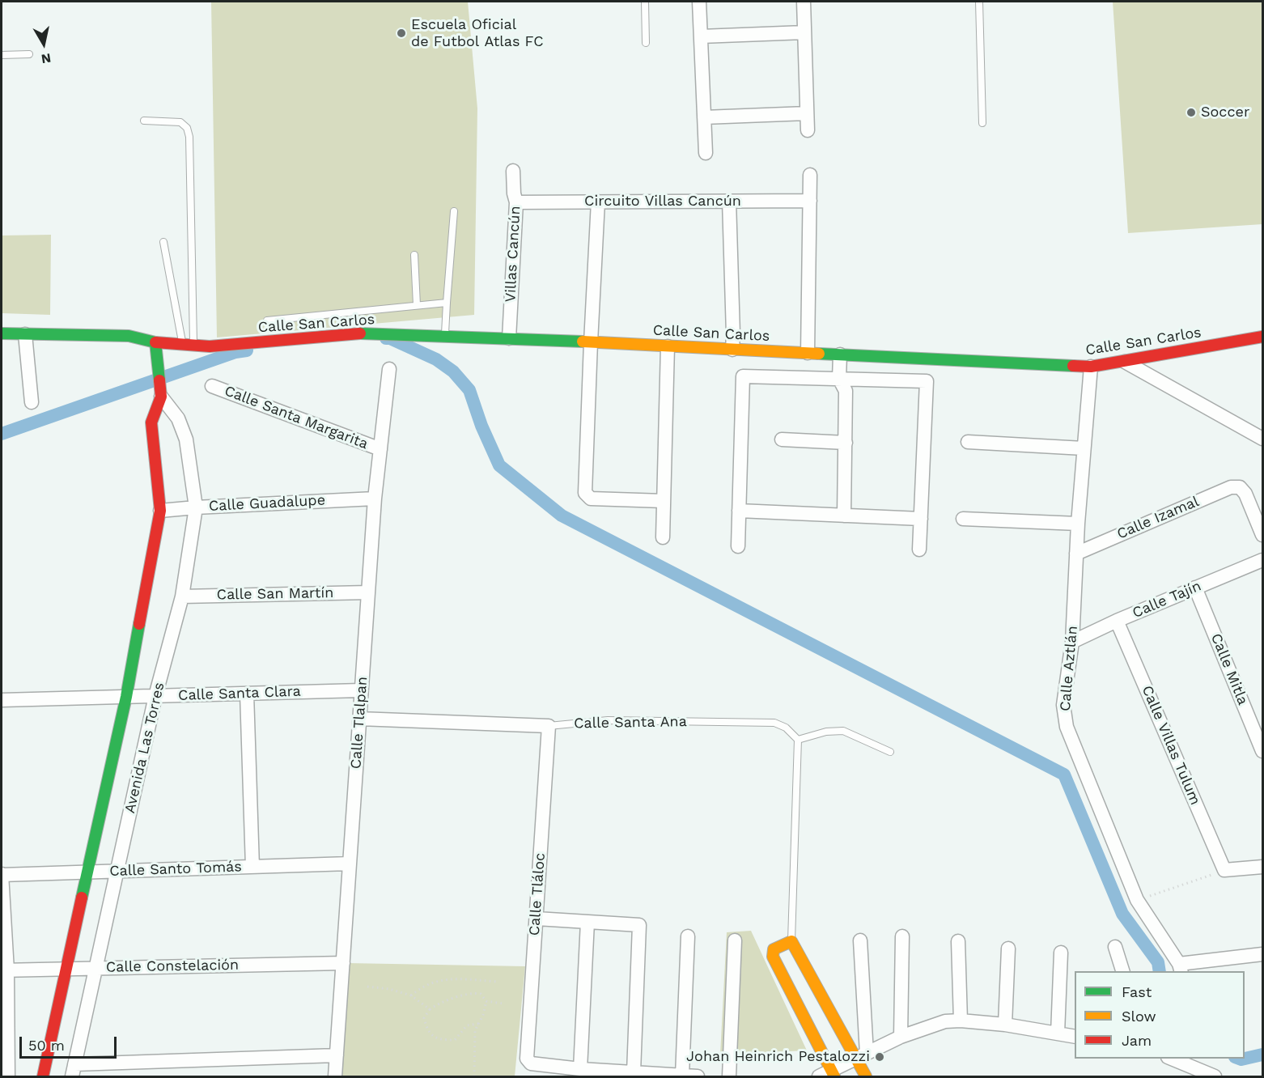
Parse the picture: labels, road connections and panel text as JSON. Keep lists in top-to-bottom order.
{
  "streets": {
    "street": [
      "Circuito Villas Cancún",
      "Villas Cancún",
      "Calle San Carlos",
      "Calle Santa Margarita",
      "Calle Guadalupe",
      "Calle Izamal",
      "Calle San Martín",
      "Calle Tajín",
      "Calle Aztlán",
      "Calle Mitla",
      "Calle Santa Clara",
      "Calle Tlalpan",
      "Calle Santa Ana",
      "Calle Villas Tulum",
      "Avenida Las Torres",
      "Calle Santo Tomás",
      "Calle Tláloc",
      "Calle Constelación"
    ]
  },
  "crossings": [
    ["Circuito Villas Cancún", "Villas Cancún"],
    ["Villas Cancún", "Calle San Carlos"],
    ["Calle San Carlos", "Calle Aztlán"],
    ["Calle San Carlos", "Avenida Las Torres"],
    ["Calle Santa Margarita", "Calle Tlalpan"],
    ["Calle Guadalupe", "Calle Tlalpan"],
    ["Calle Guadalupe", "Avenida Las Torres"],
    ["Calle Izamal", "Calle Aztlán"],
    ["Calle San Martín", "Calle Tlalpan"],
    ["Calle San Martín", "Avenida Las Torres"],
    ["Calle Tajín", "Calle Aztlán"],
    ["Calle Tajín", "Calle Mitla"],
    ["Calle Tajín", "Calle Villas Tulum"],
    ["Calle Santa Clara", "Calle Tlalpan"],
    ["Calle Santa Clara", "Avenida Las Torres"],
    ["Calle Tlalpan", "Calle Santa Ana"],
    ["Calle Tlalpan", "Calle Santo Tomás"],
    ["Calle Tlalpan", "Calle Constelación"],
    ["Calle Santa Ana", "Calle Tláloc"],
    ["Avenida Las Torres", "Calle Santo Tomás"],
    ["Avenida Las Torres", "Calle Constelación"]
  ],
  "places": ["Escuela Oficial de Futbol Atlas FC", "Soccer", "Johan Heinrich Pestalozzi"],
  "legend": ["Fast", "Slow", "Jam"],
  "scale_bar": "50 m",
  "north": "bottom"
}
